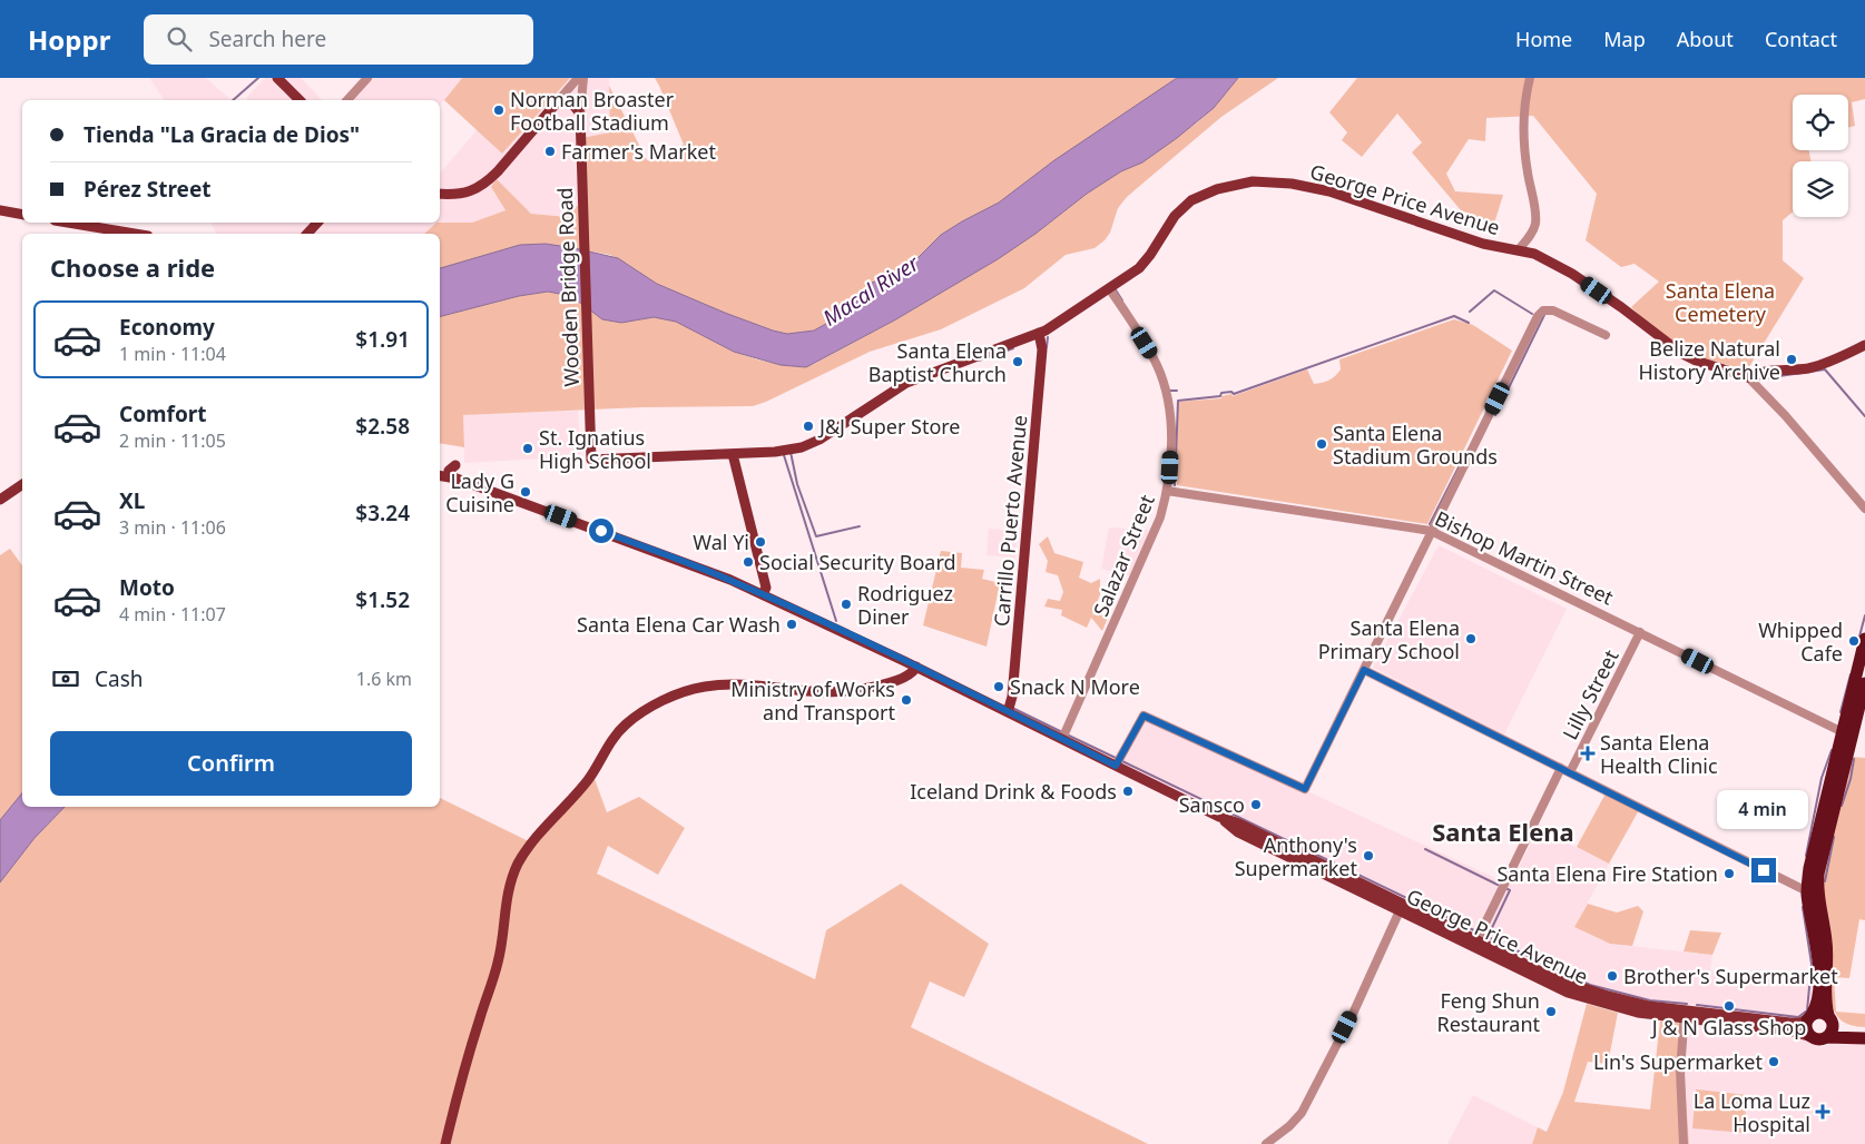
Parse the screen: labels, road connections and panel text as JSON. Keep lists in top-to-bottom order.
{
  "streets": {
    "main road": ["George Price Avenue", "Wooden Bridge Road", "Carrillo Puerto Avenue"],
    "street": ["Salazar Street", "Bishop Martin Street", "Lilly Street"]
  },
  "crossings": [
    ["George Price Avenue", "Wooden Bridge Road"],
    ["George Price Avenue", "Carrillo Puerto Avenue"],
    ["George Price Avenue", "Salazar Street"],
    ["George Price Avenue", "Lilly Street"],
    ["Salazar Street", "Bishop Martin Street"],
    ["Bishop Martin Street", "Lilly Street"]
  ],
  "districts": ["Santa Elena"],
  "water": ["Macal River"],
  "parks": ["Santa Elena Cemetery"],
  "places": {
    "other": [
      "Norman Broaster Football Stadium",
      "Farmer's Market",
      "Belize Natural History Archive",
      "Santa Elena Baptist Church",
      "J&J Super Store",
      "Santa Elena Stadium Grounds",
      "St. Ignatius High School",
      "Lady G Cuisine",
      "Wal Yi",
      "Social Security Board",
      "Rodriguez Diner",
      "Santa Elena Car Wash",
      "Santa Elena Primary School",
      "Whipped Cafe",
      "Snack N More",
      "Ministry of Works and Transport",
      "Iceland Drink & Foods",
      "Sansco",
      "Anthony's Supermarket",
      "Santa Elena Fire Station",
      "Brother's Supermarket",
      "J & N Glass Shop",
      "Feng Shun Restaurant",
      "Lin's Supermarket"
    ],
    "health": ["Santa Elena Health Clinic", "La Loma Luz Hospital"]
  },
  "page": {
    "header": "Hoppr",
    "search": "Search here",
    "nav": [
      "Home",
      "Map",
      "About",
      "Contact"
    ],
    "banner": ["Tienda \"La Gracia de Dios\"", "Pérez Street"],
    "heading": "Choose a ride",
    "list": [
      {
        "name": "Economy",
        "note": "1 min · 11:04",
        "value": "$1.91"
      },
      {
        "name": "Comfort",
        "note": "2 min · 11:05",
        "value": "$2.58"
      },
      {
        "name": "XL",
        "note": "3 min · 11:06",
        "value": "$3.24"
      },
      {
        "name": "Moto",
        "note": "4 min · 11:07",
        "value": "$1.52"
      }
    ],
    "pay": ["Cash", "1.6 km"],
    "buttons": "Confirm",
    "bubble": "4 min"
  }
}
